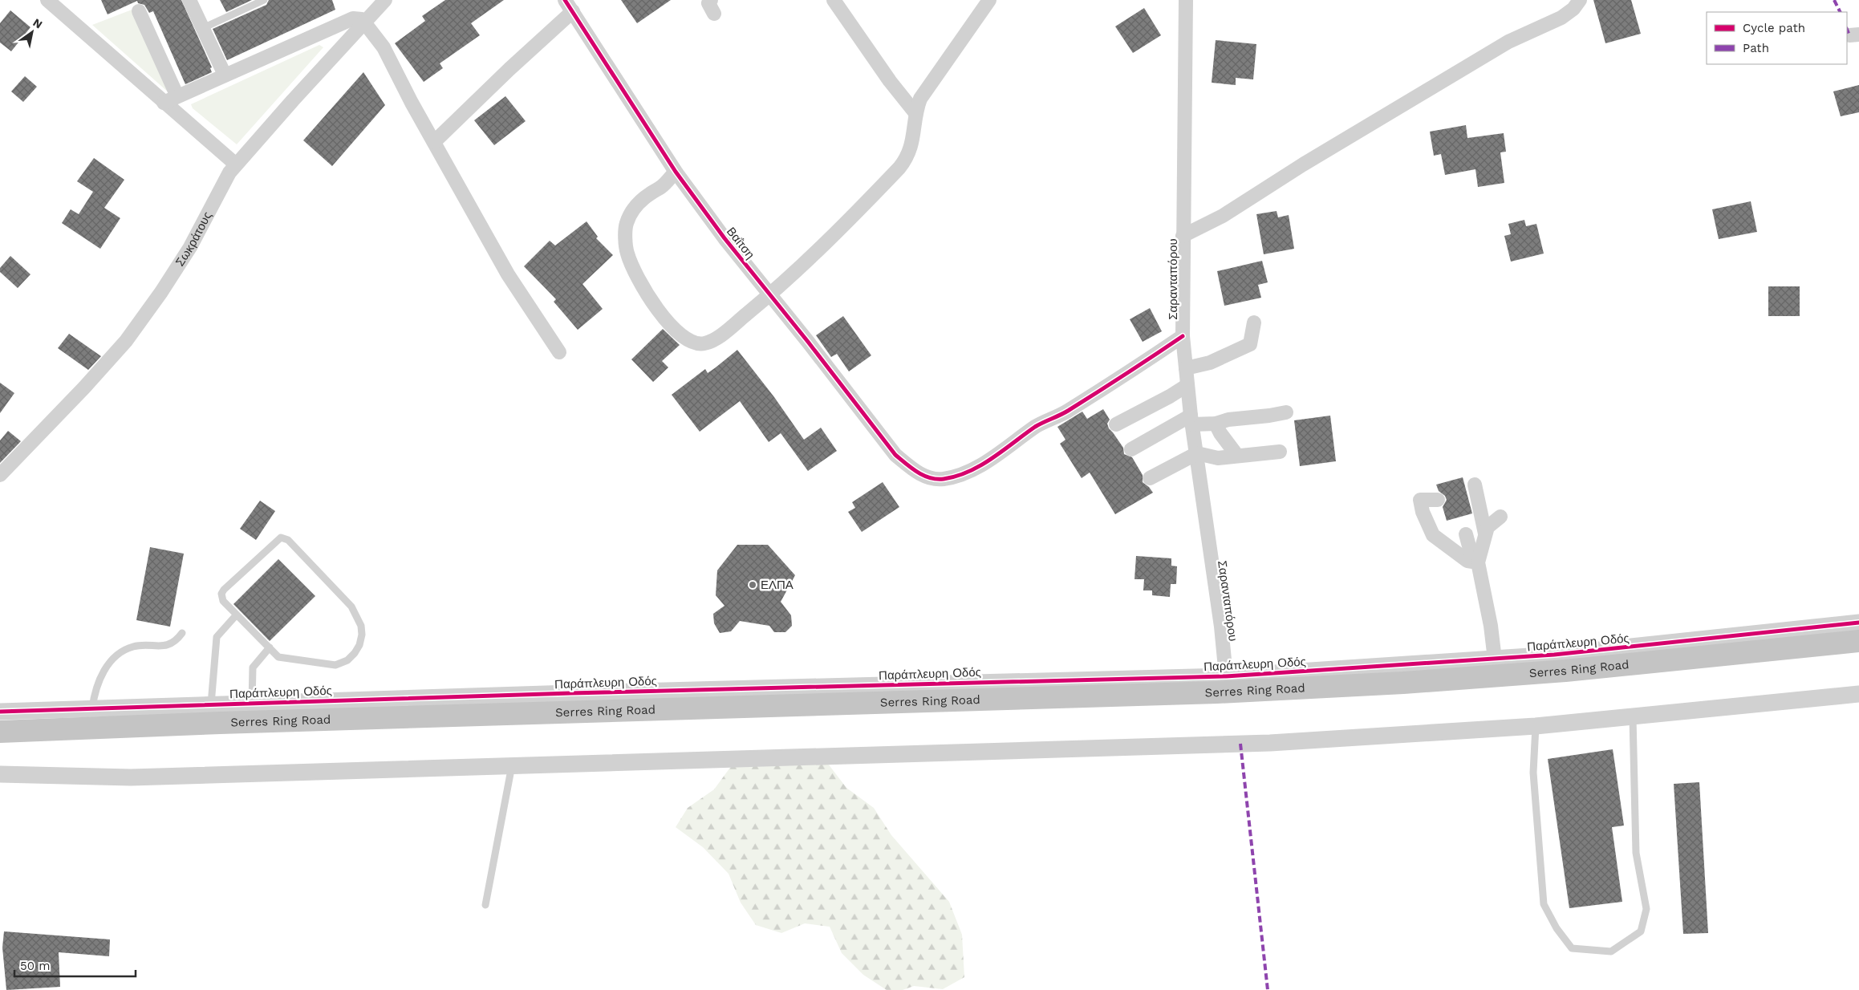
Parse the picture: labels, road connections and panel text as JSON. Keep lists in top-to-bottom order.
{
  "streets": {
    "main road": ["Serres Ring Road"],
    "street": [
      "Σωκράτους",
      "Βαΐτση",
      "Σαρανταπόρου",
      "Παράπλευρη Οδός"
    ]
  },
  "crossings": [
    ["Βαΐτση", "Σαρανταπόρου"],
    ["Σαρανταπόρου", "Παράπλευρη Οδός"]
  ],
  "places": ["ΕΛΠΑ"],
  "legend": ["Cycle path", "Path"],
  "scale_bar": "50 m",
  "north": "top right"
}
